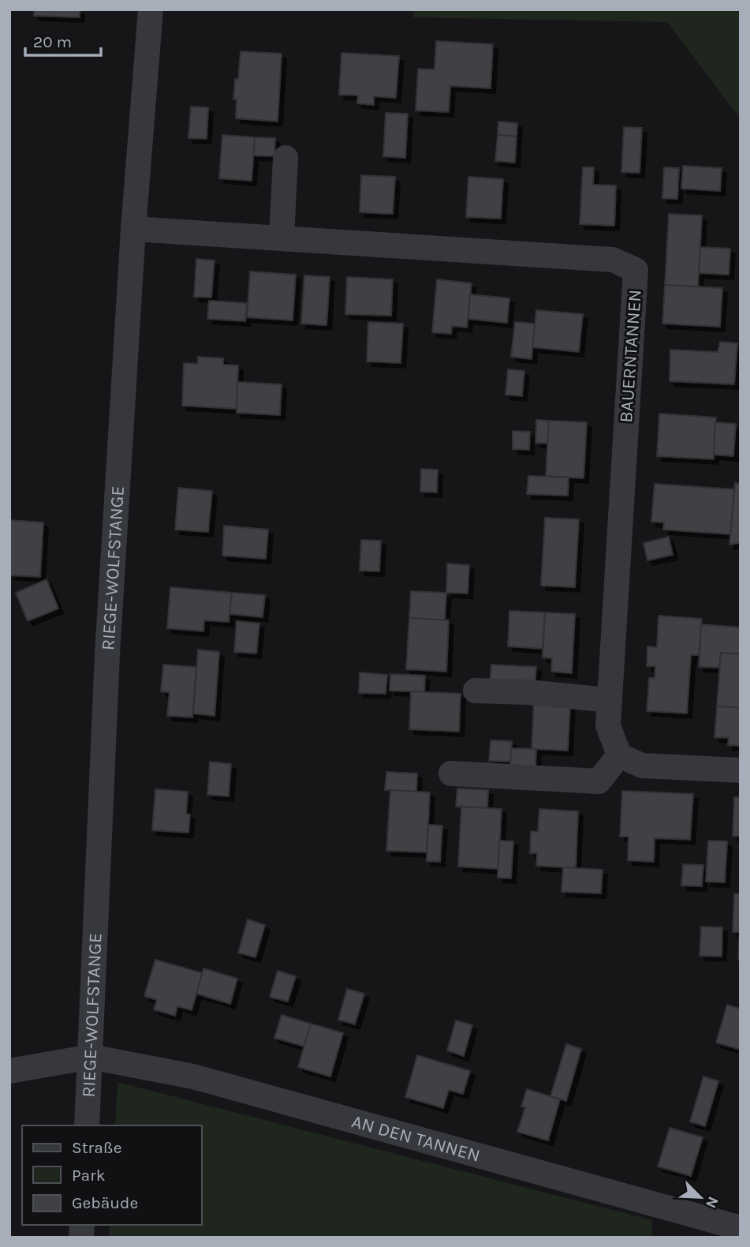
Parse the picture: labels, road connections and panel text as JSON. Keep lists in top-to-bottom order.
{
  "streets": {
    "street": ["BAUERNTANNEN", "RIEGE-WOLFSTANGE", "AN DEN TANNEN"]
  },
  "crossings": [
    ["BAUERNTANNEN", "RIEGE-WOLFSTANGE"],
    ["RIEGE-WOLFSTANGE", "AN DEN TANNEN"]
  ],
  "legend": ["Straße", "Park", "Gebäude"],
  "scale_bar": "20 m",
  "north": "bottom right"
}
